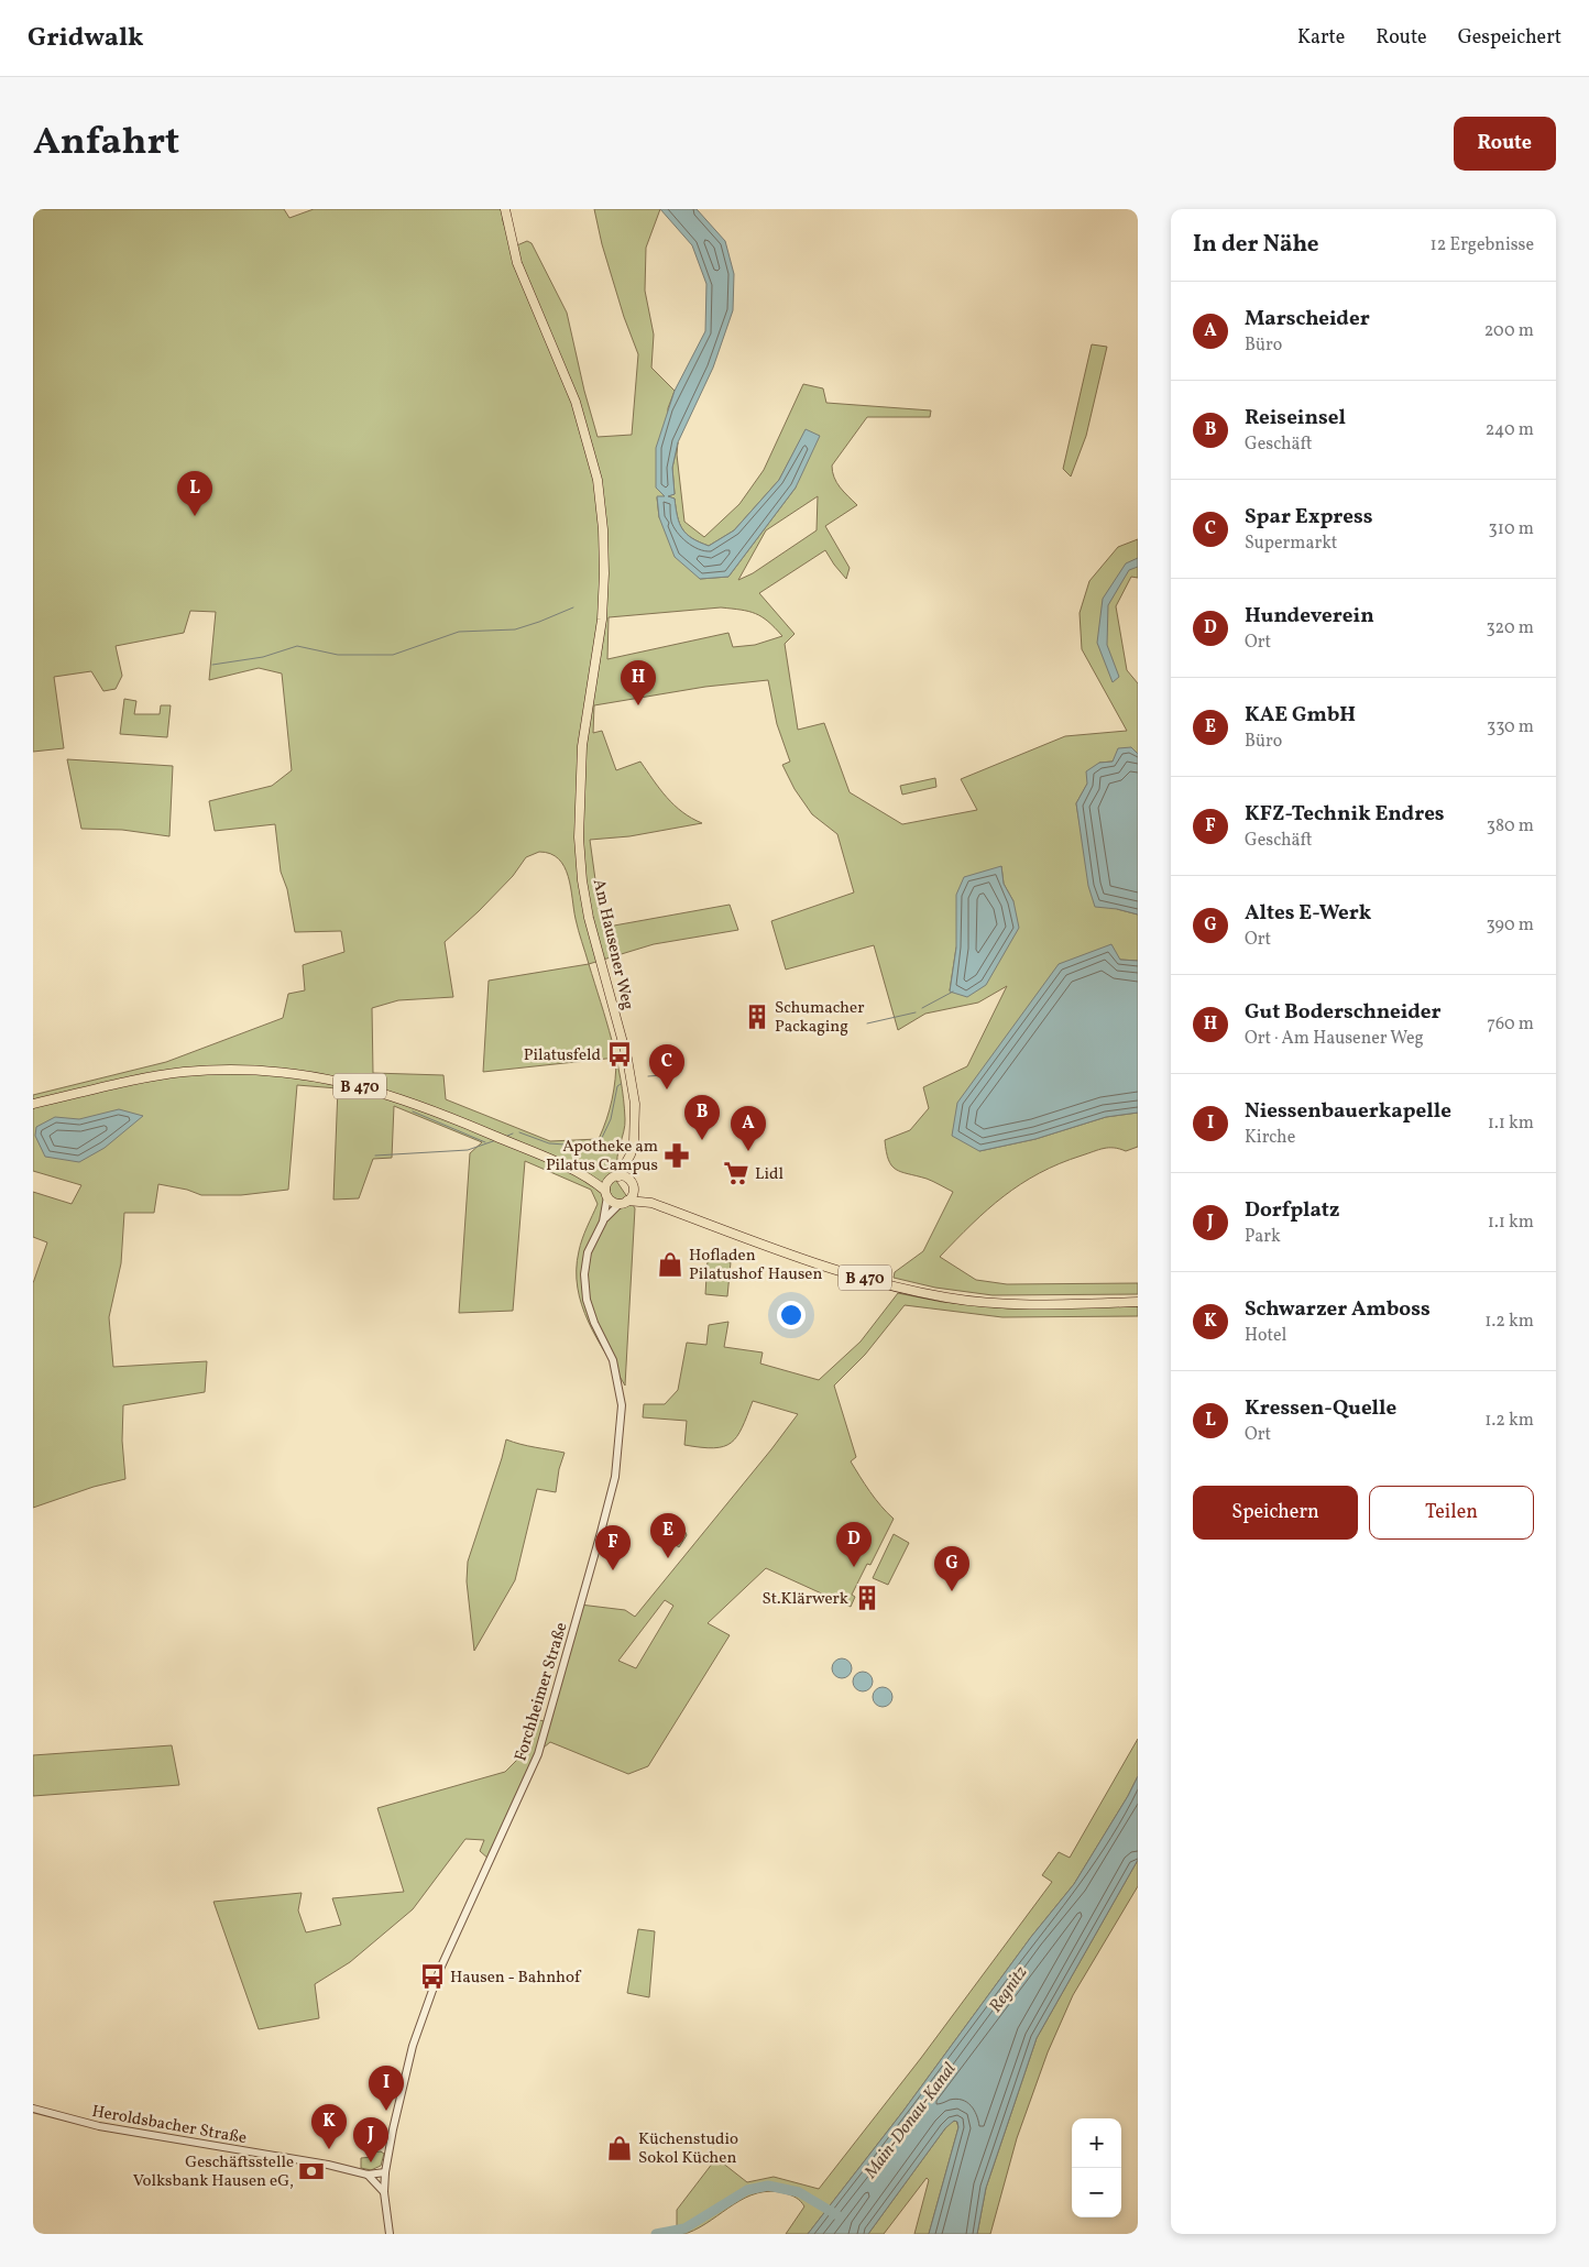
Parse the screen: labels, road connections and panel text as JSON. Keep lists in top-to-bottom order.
{
  "streets": {
    "main road": ["Am Hausener Weg", "B 470"],
    "street": ["Forchheimer Straße", "Heroldsbacher Straße"]
  },
  "crossings": [
    ["Forchheimer Straße", "Heroldsbacher Straße"]
  ],
  "water": ["Regnitz", "Main-Donau-Kanal"],
  "places": {
    "building": ["Schumacher Packaging", "St.Klärwerk"],
    "bus stop": ["Pilatusfeld", "Hausen - Bahnhof"],
    "pharmacy": ["Apotheke am Pilatus Campus"],
    "supermarket": ["Lidl"],
    "shop": ["Hofladen Pilatushof Hausen", "Küchenstudio Sokol Küchen"],
    "bank": ["Geschäftsstelle Volksbank Hausen eG,"]
  },
  "page": {
    "header": "Gridwalk",
    "nav": ["Karte", "Route", "Gespeichert"],
    "title": "Anfahrt",
    "buttons": [
      "Route",
      ["Speichern", "Teilen"]
    ],
    "heading": ["In der Nähe", "12 Ergebnisse"],
    "list": [
      {
        "mark": "A",
        "name": "Marscheider",
        "note": "Büro",
        "value": "200 m"
      },
      {
        "mark": "B",
        "name": "Reiseinsel",
        "note": "Geschäft",
        "value": "240 m"
      },
      {
        "mark": "C",
        "name": "Spar Express",
        "note": "Supermarkt",
        "value": "310 m"
      },
      {
        "mark": "D",
        "name": "Hundeverein",
        "note": "Ort",
        "value": "320 m"
      },
      {
        "mark": "E",
        "name": "KAE GmbH",
        "note": "Büro",
        "value": "330 m"
      },
      {
        "mark": "F",
        "name": "KFZ-Technik Endres",
        "note": "Geschäft",
        "value": "380 m"
      },
      {
        "mark": "G",
        "name": "Altes E-Werk",
        "note": "Ort",
        "value": "390 m"
      },
      {
        "mark": "H",
        "name": "Gut Boderschneider",
        "note": "Ort · Am Hausener Weg",
        "value": "760 m"
      },
      {
        "mark": "I",
        "name": "Niessenbauerkapelle",
        "note": "Kirche",
        "value": "1.1 km"
      },
      {
        "mark": "J",
        "name": "Dorfplatz",
        "note": "Park",
        "value": "1.1 km"
      },
      {
        "mark": "K",
        "name": "Schwarzer Amboss",
        "note": "Hotel",
        "value": "1.2 km"
      },
      {
        "mark": "L",
        "name": "Kressen-Quelle",
        "note": "Ort",
        "value": "1.2 km"
      }
    ],
    "pins": [
      "L",
      "H",
      "C",
      "B",
      "A",
      "E",
      "D",
      "F",
      "G",
      "I",
      "K",
      "J"
    ],
    "map_buttons": ["+", "−"]
  }
}
